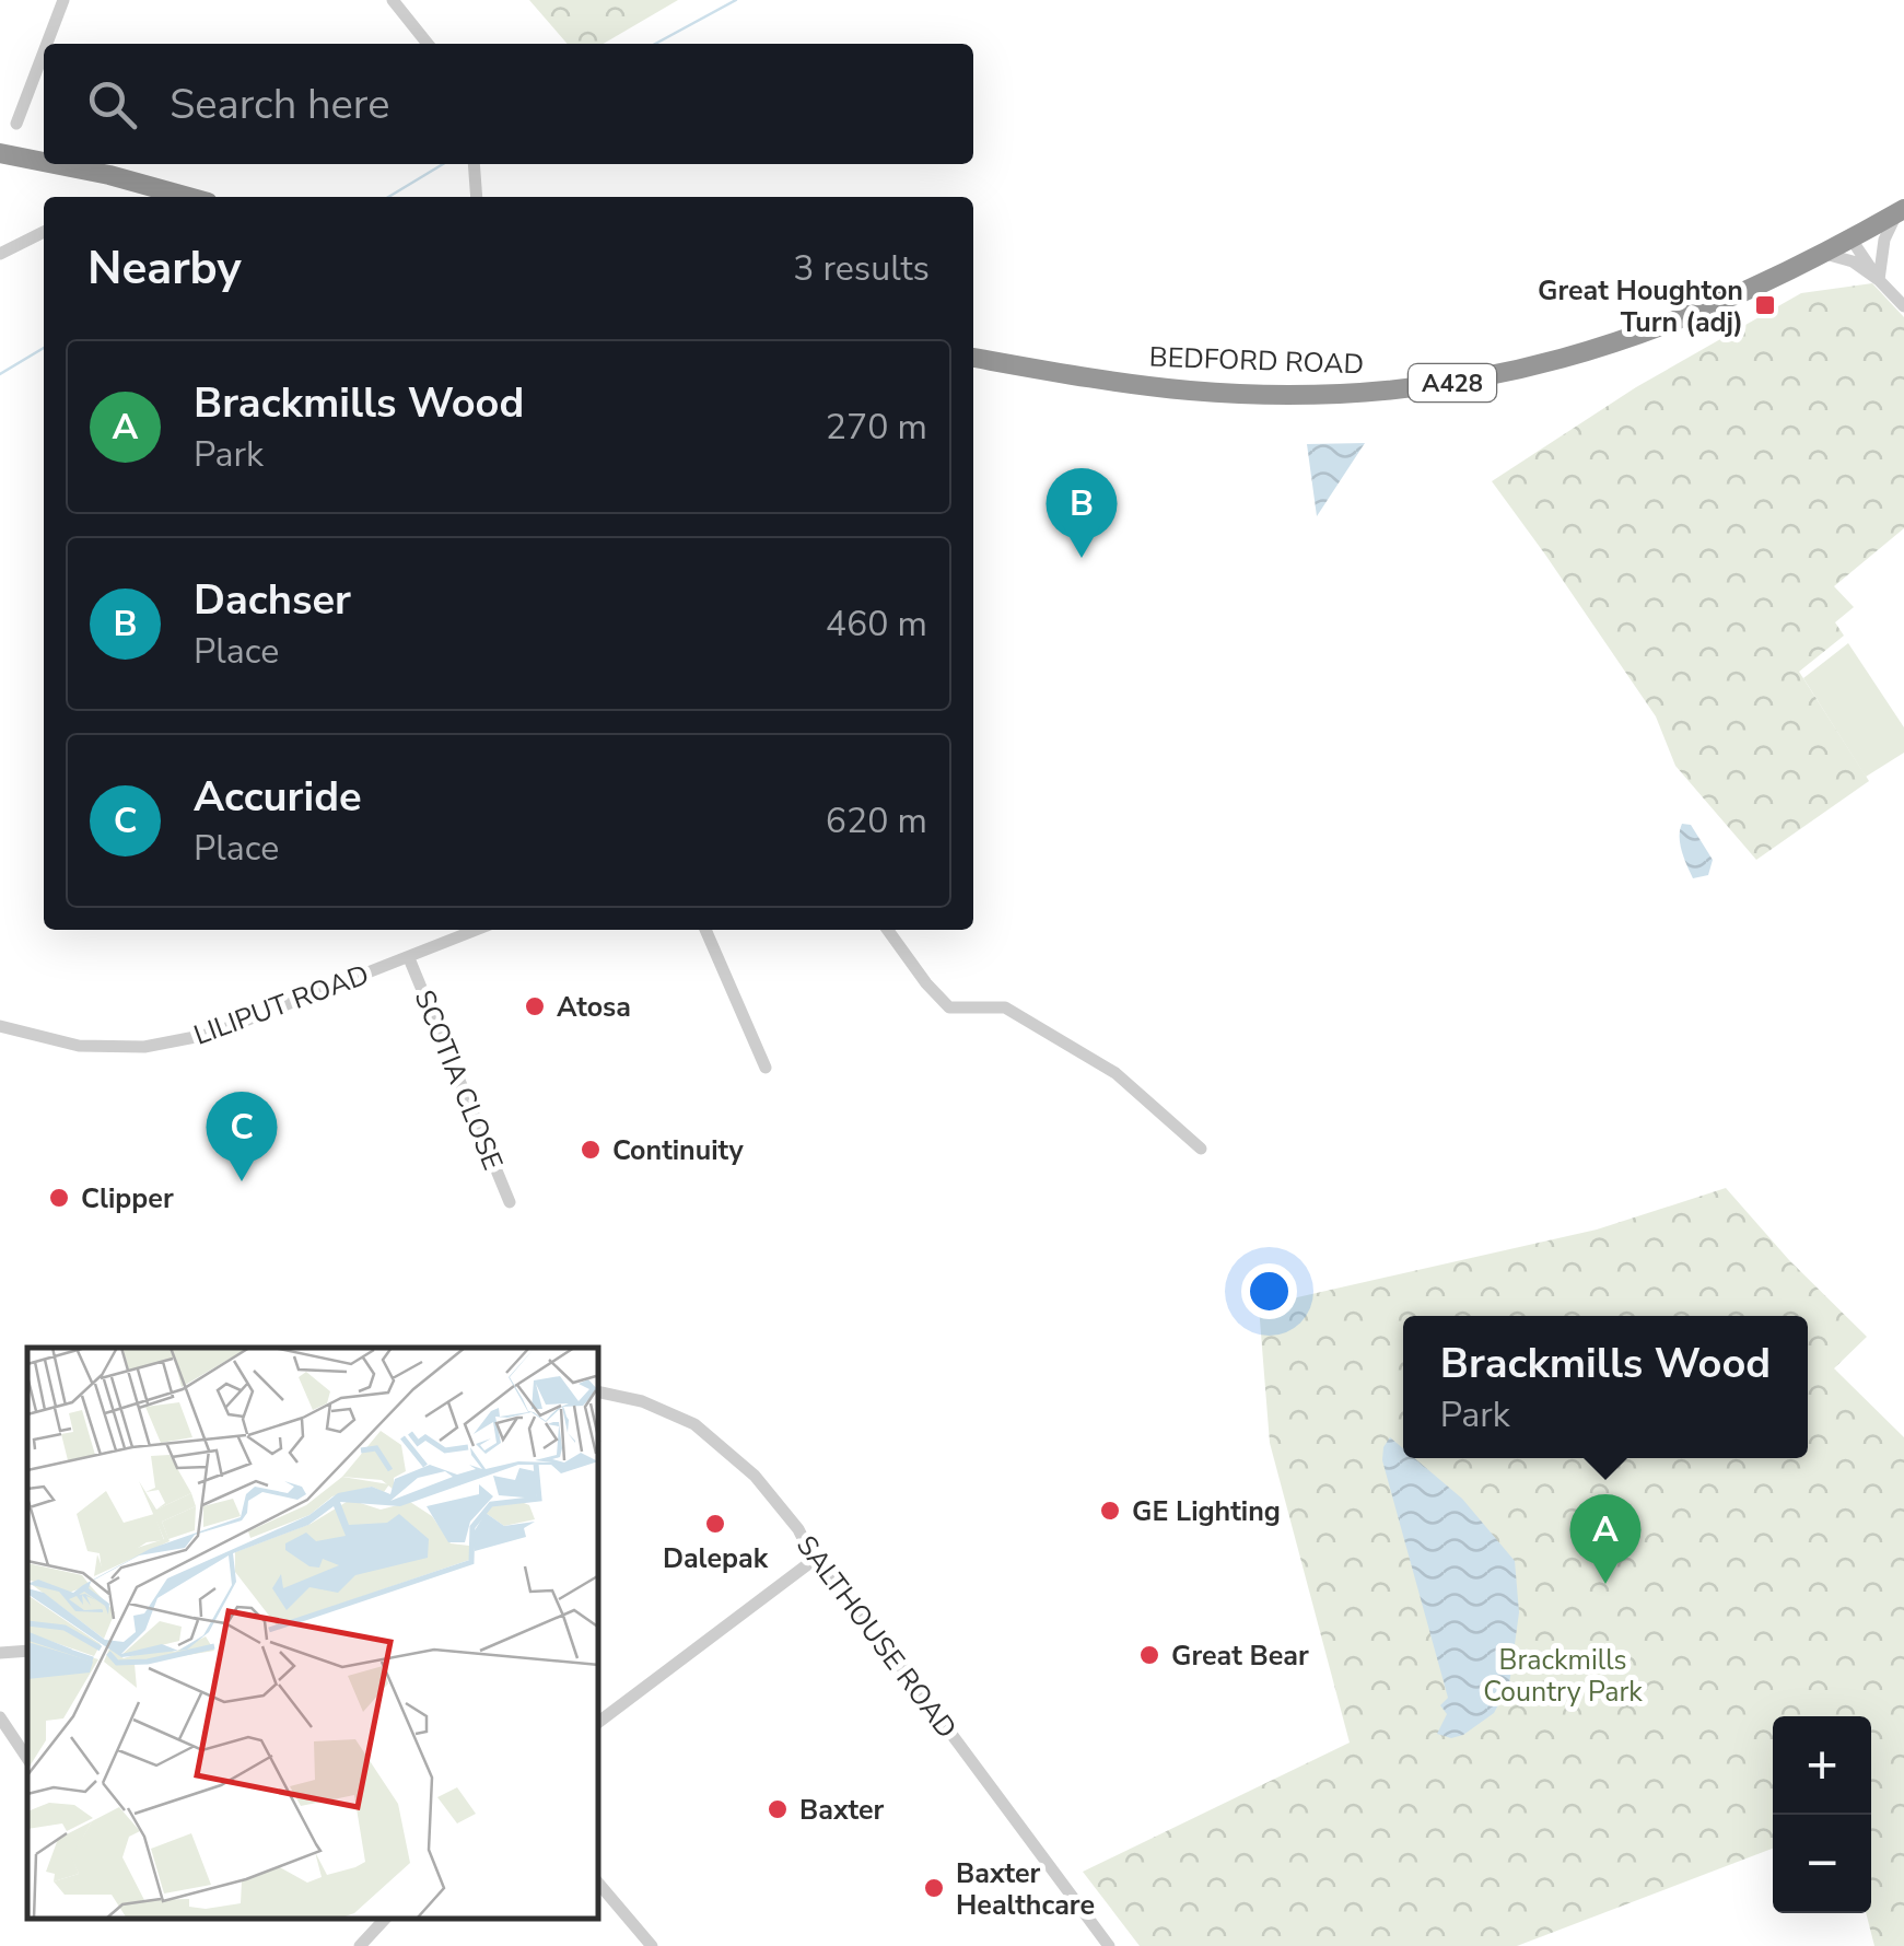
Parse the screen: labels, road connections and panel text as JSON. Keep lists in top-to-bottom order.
{
  "streets": {
    "highway": ["BEDFORD ROAD", "A428"],
    "street": ["LILIPUT ROAD", "SCOTIA CLOSE", "SALTHOUSE ROAD"]
  },
  "crossings": [
    ["LILIPUT ROAD", "SCOTIA CLOSE"]
  ],
  "parks": ["Brackmills Country Park"],
  "places": {
    "transit": ["Great Houghton Turn (adj)"],
    "other": [
      "Atosa",
      "Continuity",
      "Clipper",
      "GE Lighting",
      "Dalepak",
      "Great Bear",
      "Baxter",
      "Baxter Healthcare"
    ]
  },
  "page": {
    "search": "Search here",
    "heading": ["Nearby", "3 results"],
    "list": [
      {
        "mark": "A",
        "name": "Brackmills Wood",
        "note": "Park",
        "value": "270 m"
      },
      {
        "mark": "B",
        "name": "Dachser",
        "note": "Place",
        "value": "460 m"
      },
      {
        "mark": "C",
        "name": "Accuride",
        "note": "Place",
        "value": "620 m"
      }
    ],
    "pins": ["B", "C", "A"],
    "popup": ["Brackmills Wood", "Park"],
    "map_buttons": ["+", "−"]
  }
}
